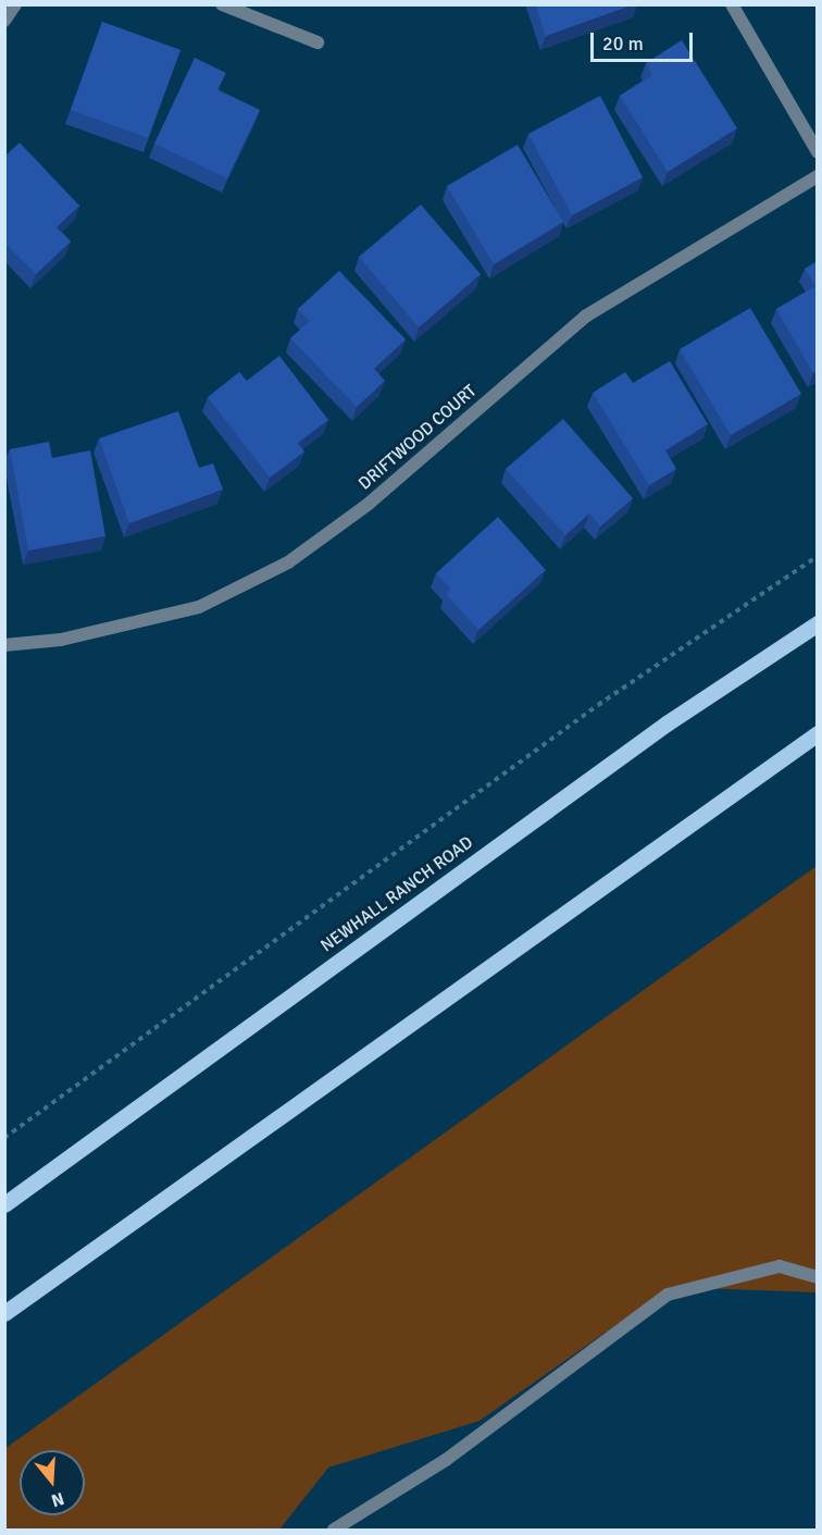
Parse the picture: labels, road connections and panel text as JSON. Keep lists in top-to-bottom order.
{
  "streets": {
    "main road": ["NEWHALL RANCH ROAD"],
    "street": ["DRIFTWOOD COURT"]
  },
  "scale_bar": "20 m",
  "north": "bottom"
}
